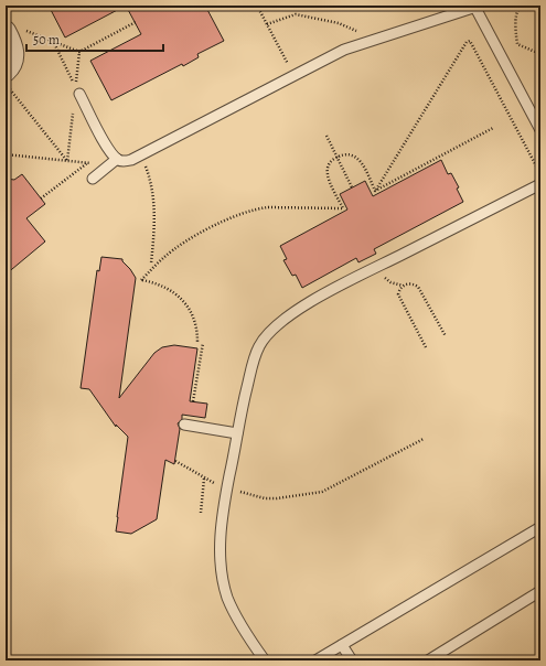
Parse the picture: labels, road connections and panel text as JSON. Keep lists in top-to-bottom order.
{
  "scale_bar": "50 m"
}
